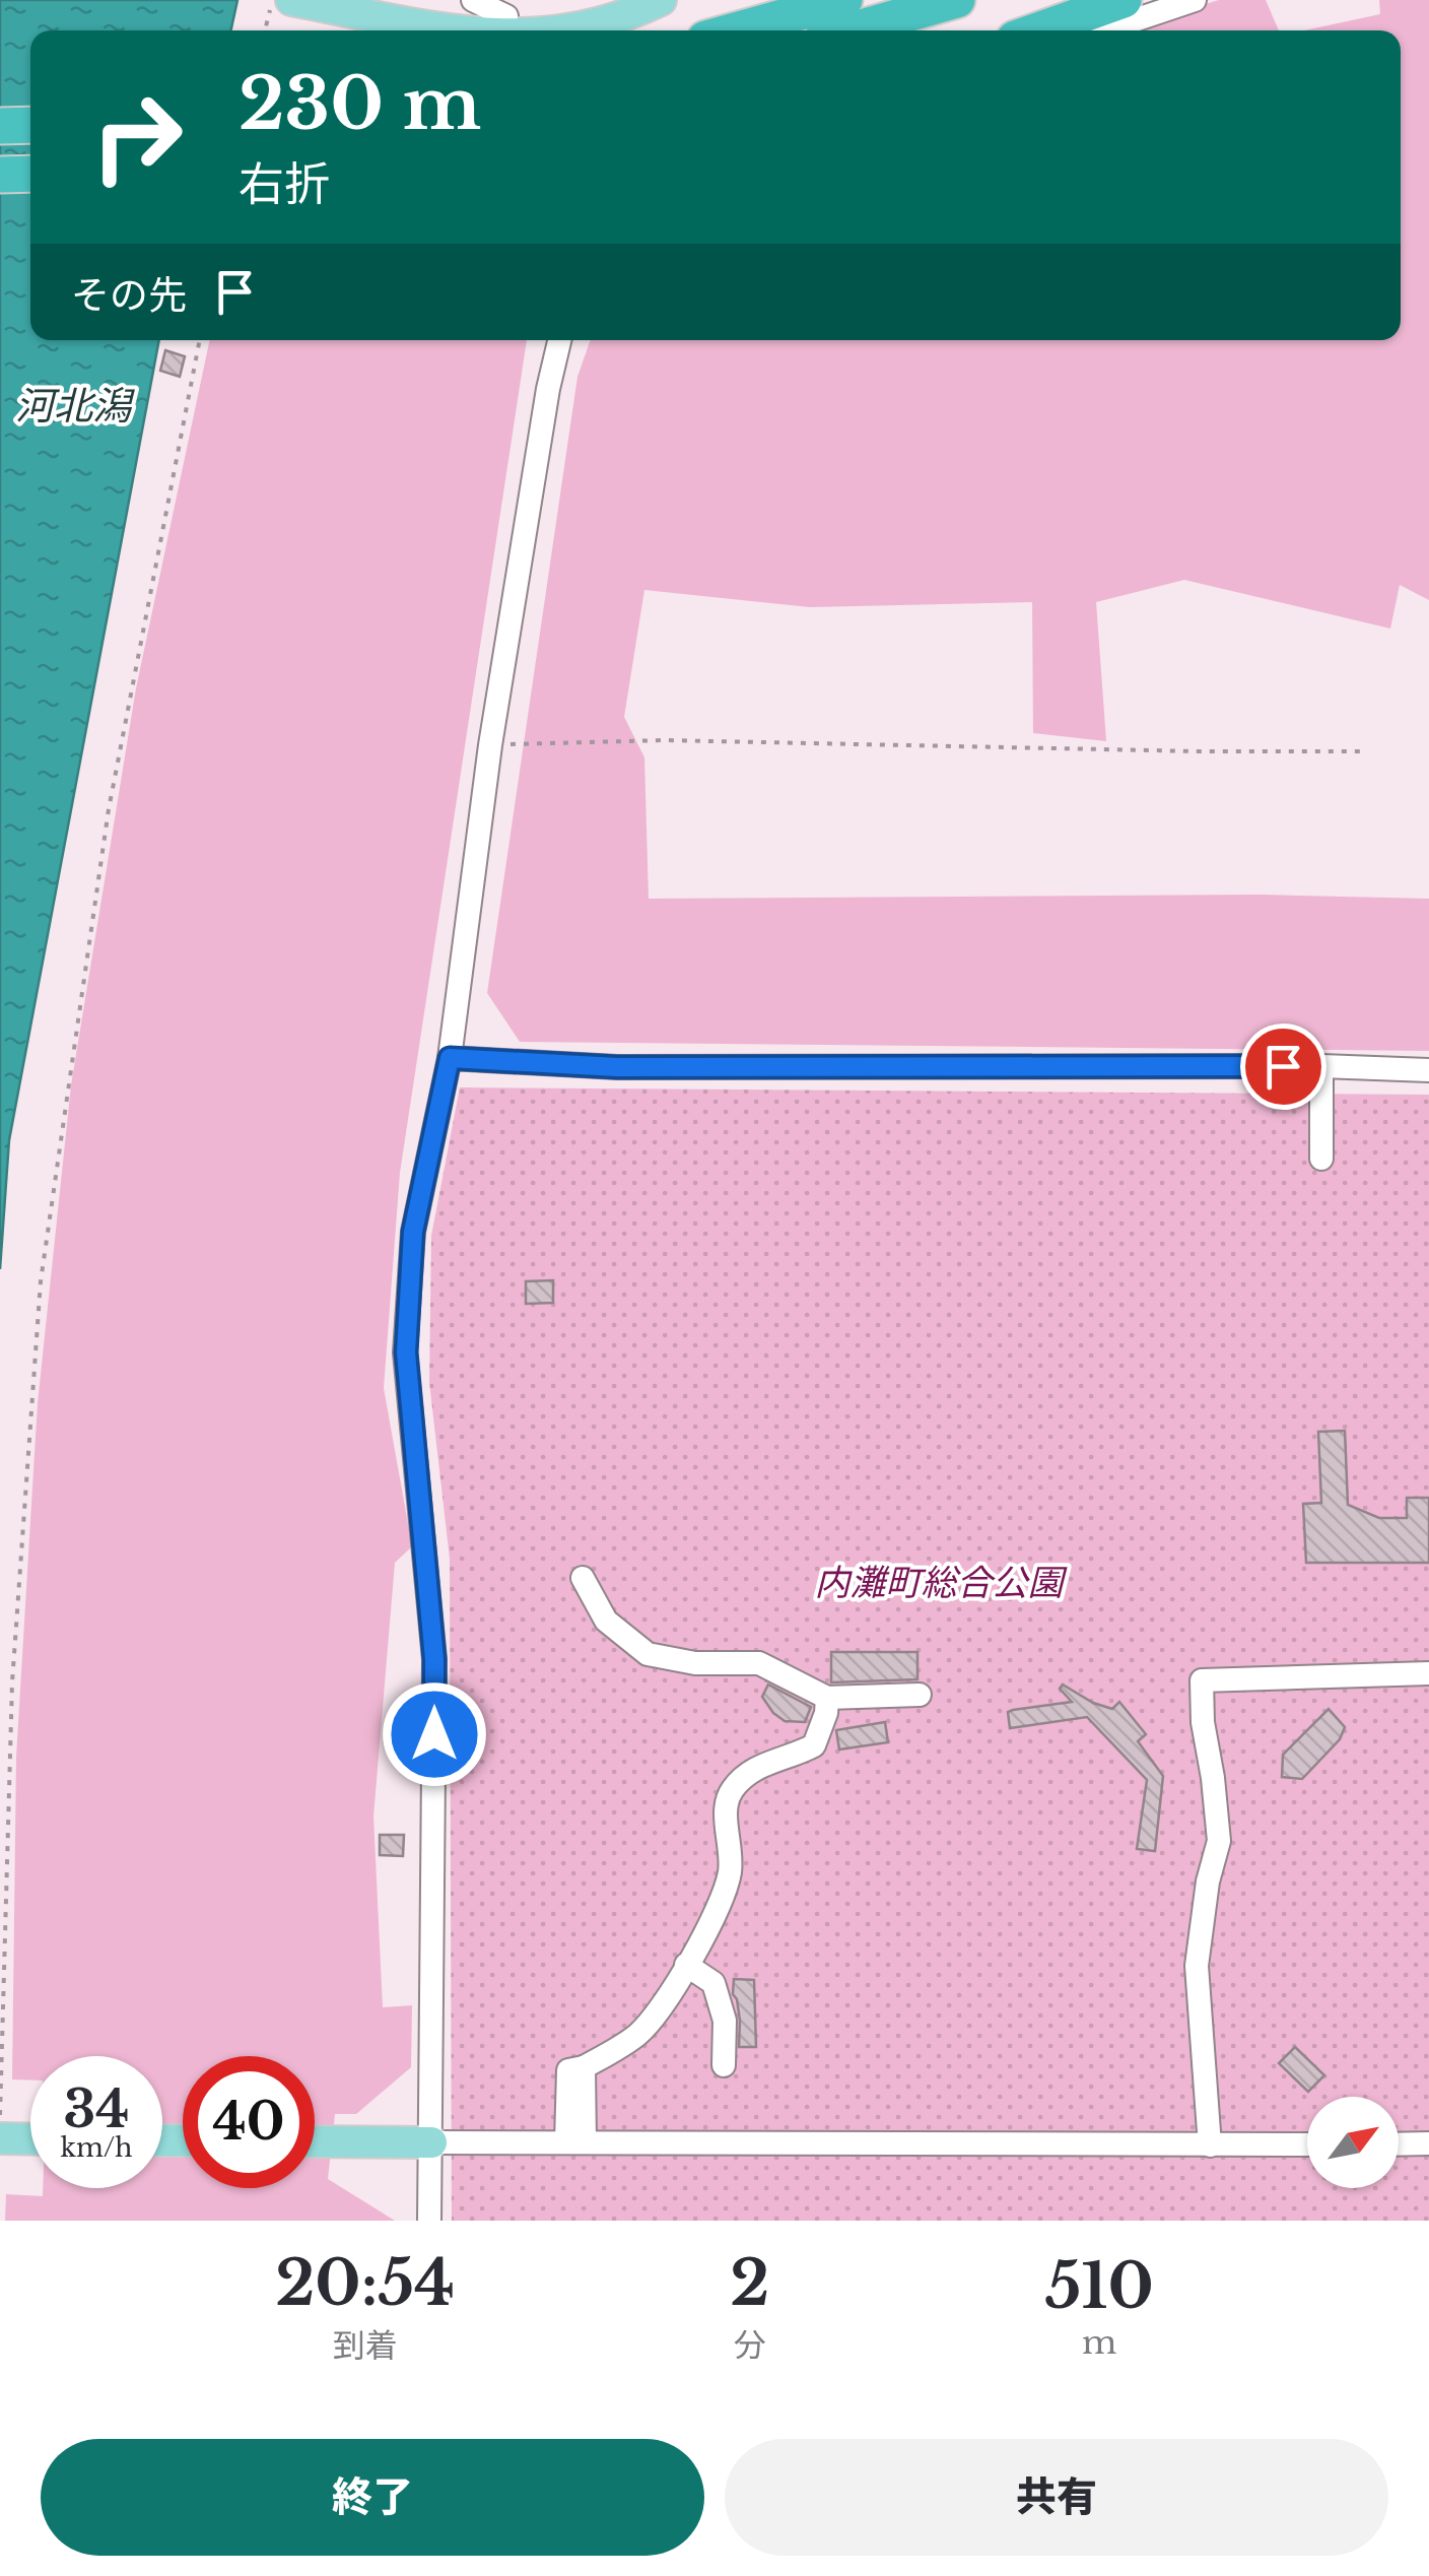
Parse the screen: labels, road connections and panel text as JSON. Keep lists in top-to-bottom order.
{
  "water": ["河北潟"],
  "parks": ["内灘町総合公園"],
  "north": "top right",
  "page": {
    "turn": ["230 m", "右折"],
    "then": "その先",
    "speed": "34 km/h",
    "limit": "40",
    "eta": [
      "20:54",
      "到着",
      "2",
      "分",
      "510",
      "m"
    ],
    "buttons": ["終了", "共有"]
  }
}
